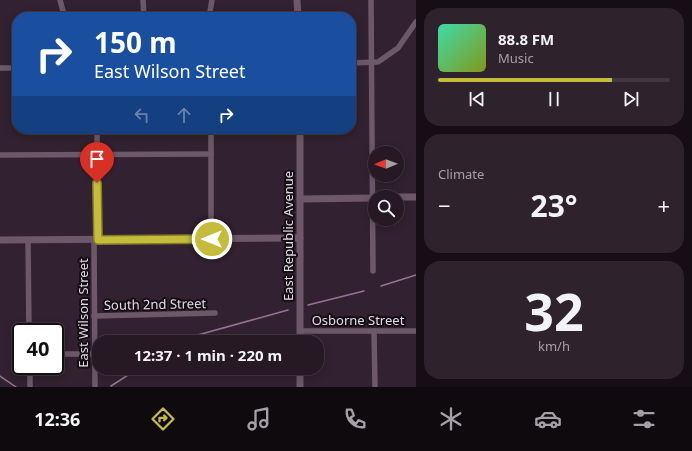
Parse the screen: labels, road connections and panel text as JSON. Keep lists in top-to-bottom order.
{
  "streets": {
    "street": [
      "East Republic Avenue",
      "South 2nd Street",
      "East Wilson Street",
      "Osborne Street"
    ]
  },
  "crossings": [
    ["East Republic Avenue", "Osborne Street"],
    ["South 2nd Street", "East Wilson Street"]
  ],
  "north": "left",
  "page": {
    "turn": ["150 m", "East Wilson Street"],
    "song": ["88.8 FM", "Music"],
    "tile": [
      "Climate",
      ["32", "km/h"]
    ],
    "heat": ["−", "23°", "+"],
    "limit": "40",
    "trip": "12:37 · 1 min · 220 m",
    "tabs": "12:36"
  }
}
